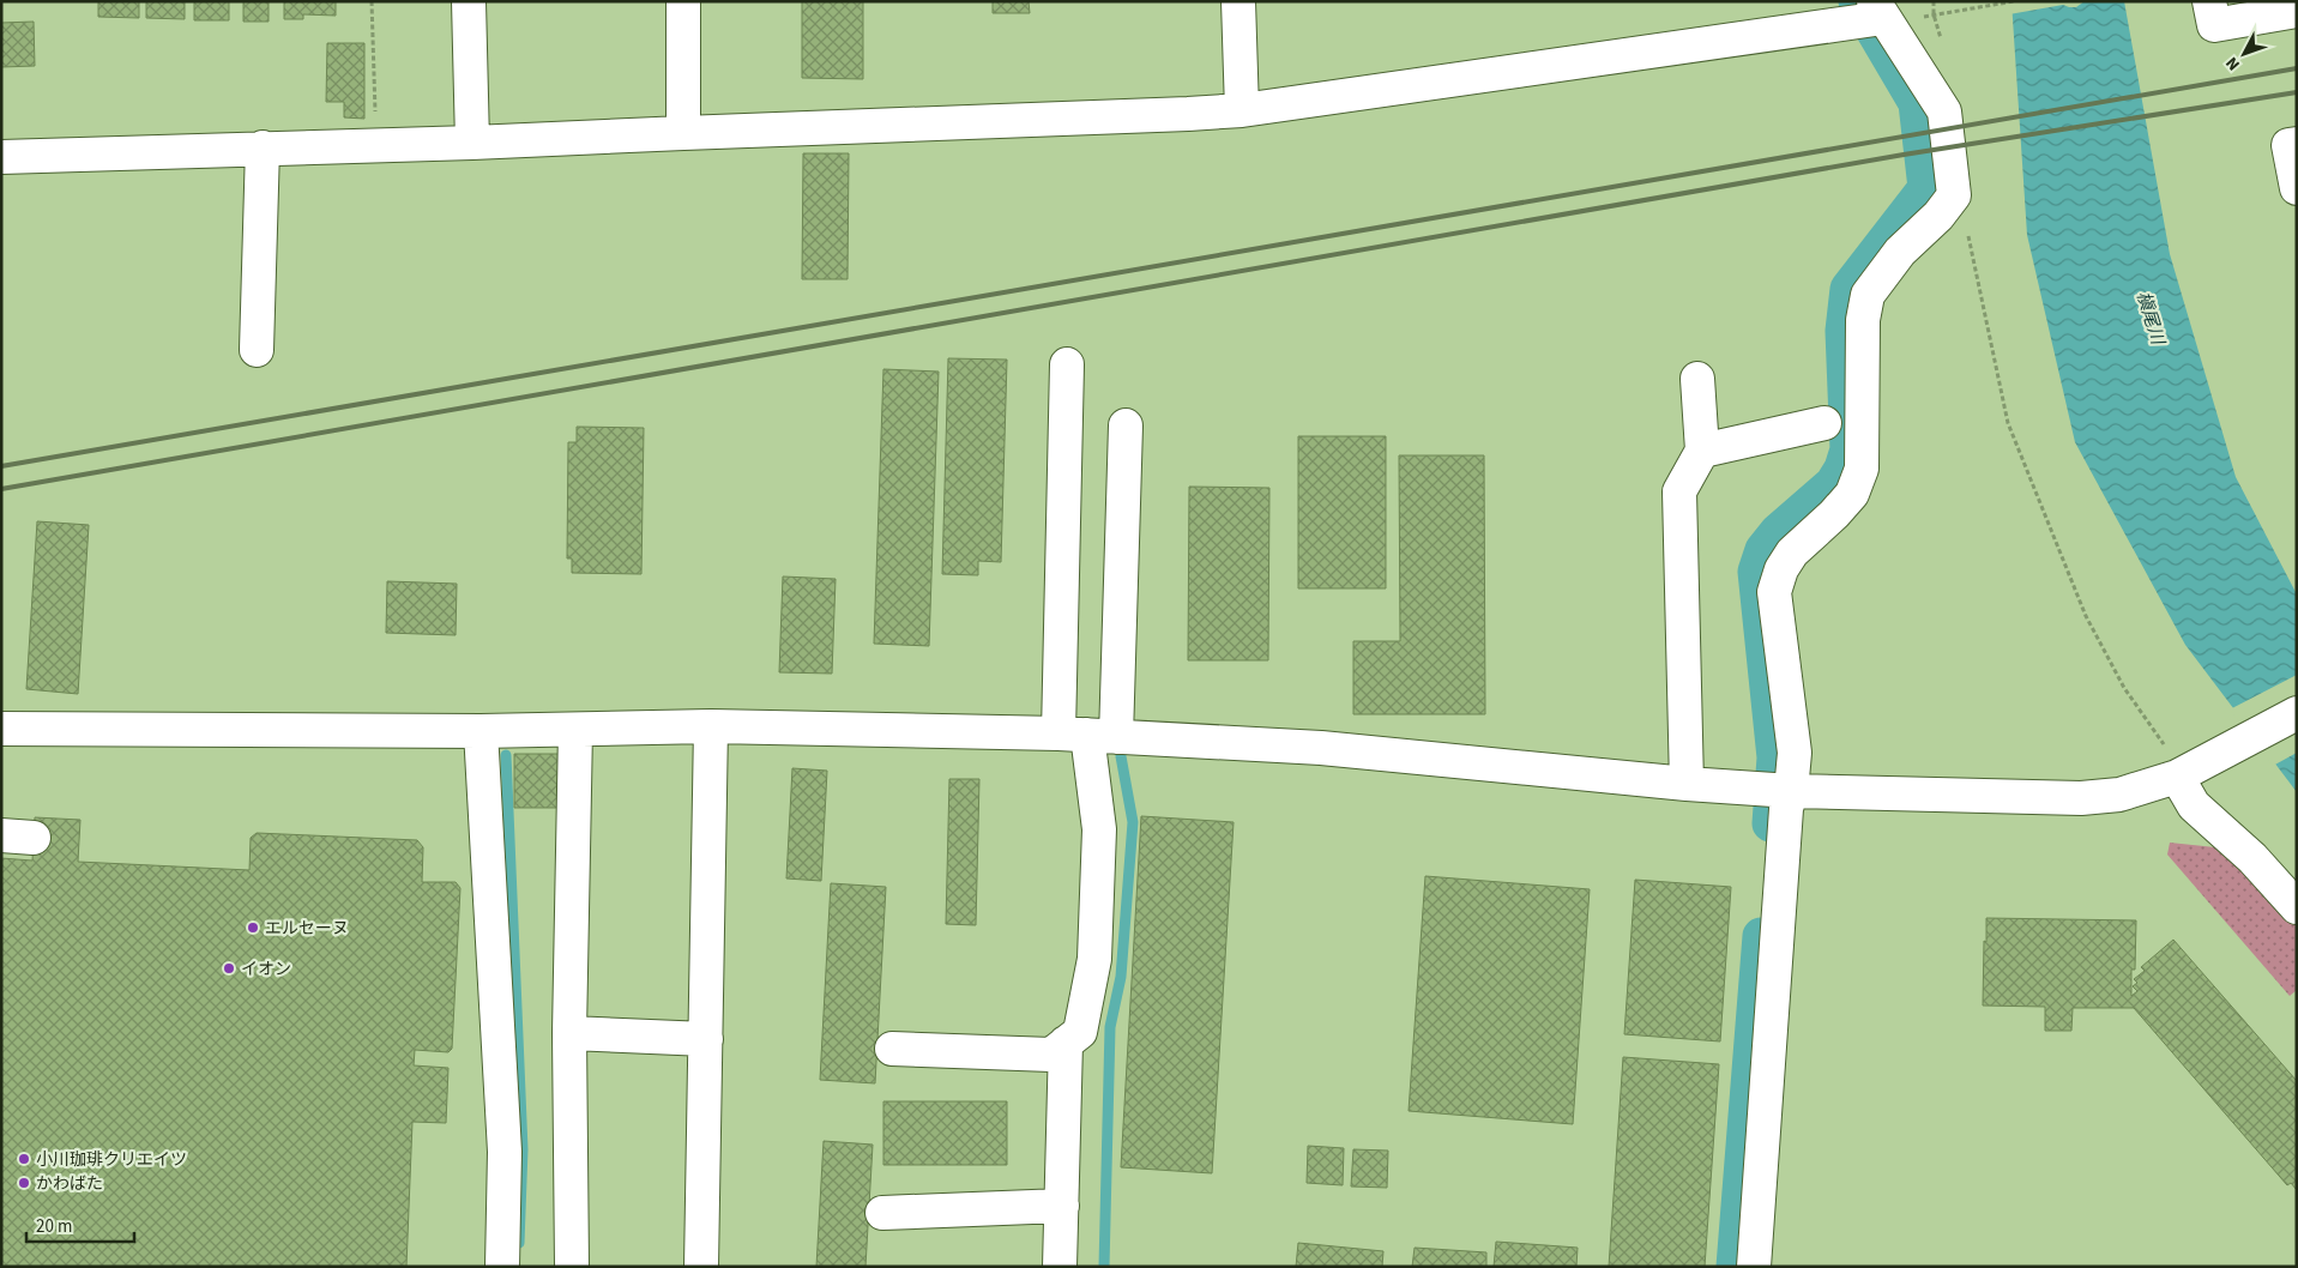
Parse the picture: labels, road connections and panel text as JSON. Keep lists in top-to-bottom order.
{
  "water": ["槇尾川"],
  "places": [
    "エルセーヌ",
    "イオン",
    "小川珈琲クリエイツ",
    "かわばた"
  ],
  "scale_bar": "20 m",
  "north": "bottom left"
}
